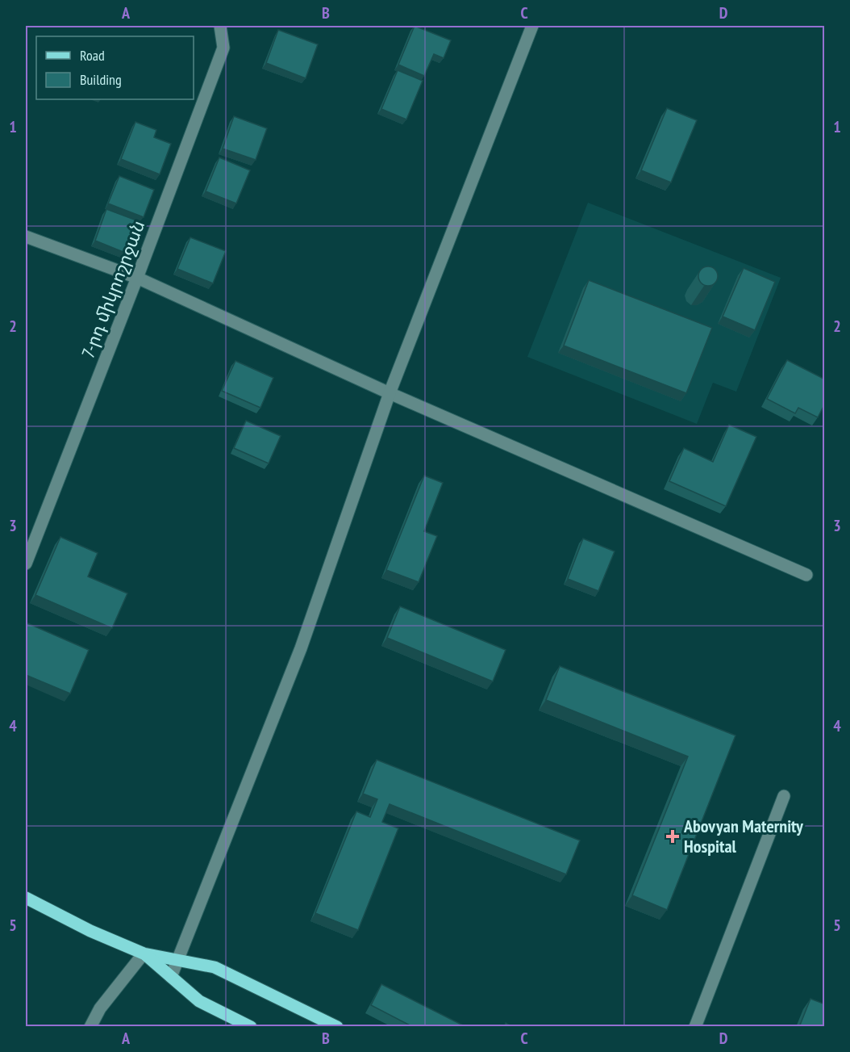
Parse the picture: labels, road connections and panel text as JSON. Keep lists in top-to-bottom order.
{
  "streets": {
    "street": ["7-րդ միկրոշրջան"]
  },
  "places": {
    "health": ["Abovyan Maternity Hospital"]
  },
  "legend": ["Road", "Building"],
  "grid": {
    "columns": [
      "A",
      "B",
      "C",
      "D"
    ],
    "rows": [
      "1",
      "2",
      "3",
      "4",
      "5"
    ]
  }
}
